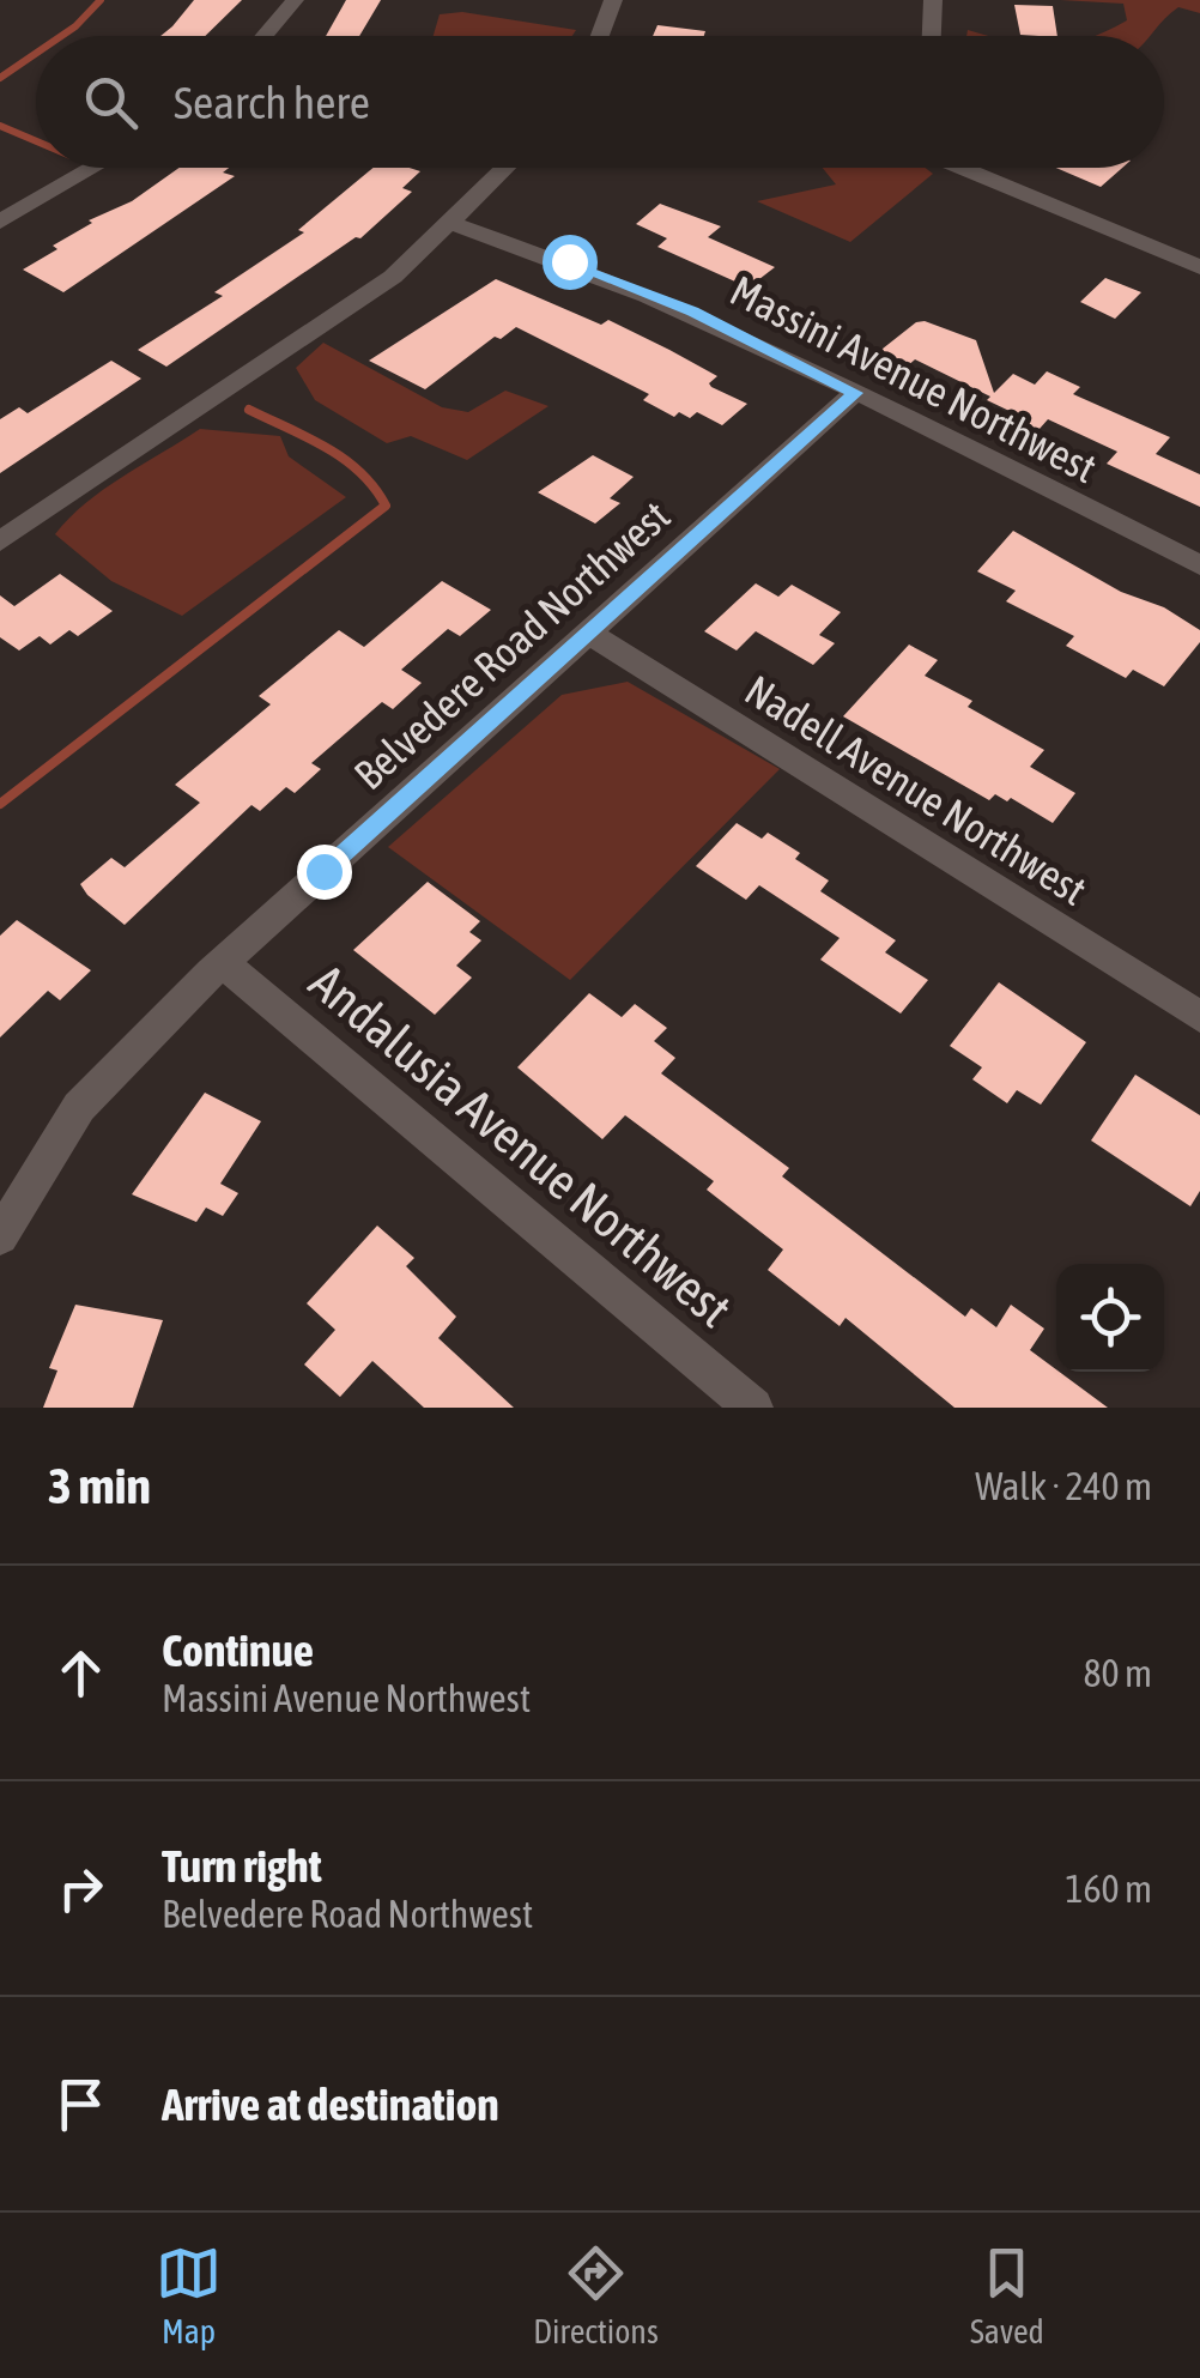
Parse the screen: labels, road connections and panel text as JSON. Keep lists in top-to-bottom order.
{
  "streets": {
    "street": [
      "Massini Avenue Northwest",
      "Belvedere Road Northwest",
      "Nadell Avenue Northwest",
      "Andalusia Avenue Northwest"
    ]
  },
  "crossings": [
    ["Massini Avenue Northwest", "Belvedere Road Northwest"],
    ["Belvedere Road Northwest", "Nadell Avenue Northwest"],
    ["Belvedere Road Northwest", "Andalusia Avenue Northwest"]
  ],
  "page": {
    "search": "Search here",
    "heading": ["3 min", "Walk · 240 m"],
    "list": [
      ["Continue", "Massini Avenue Northwest", "80 m"],
      ["Turn right", "Belvedere Road Northwest", "160 m"],
      "Arrive at destination"
    ],
    "nav": ["Map", "Directions", "Saved"]
  }
}
